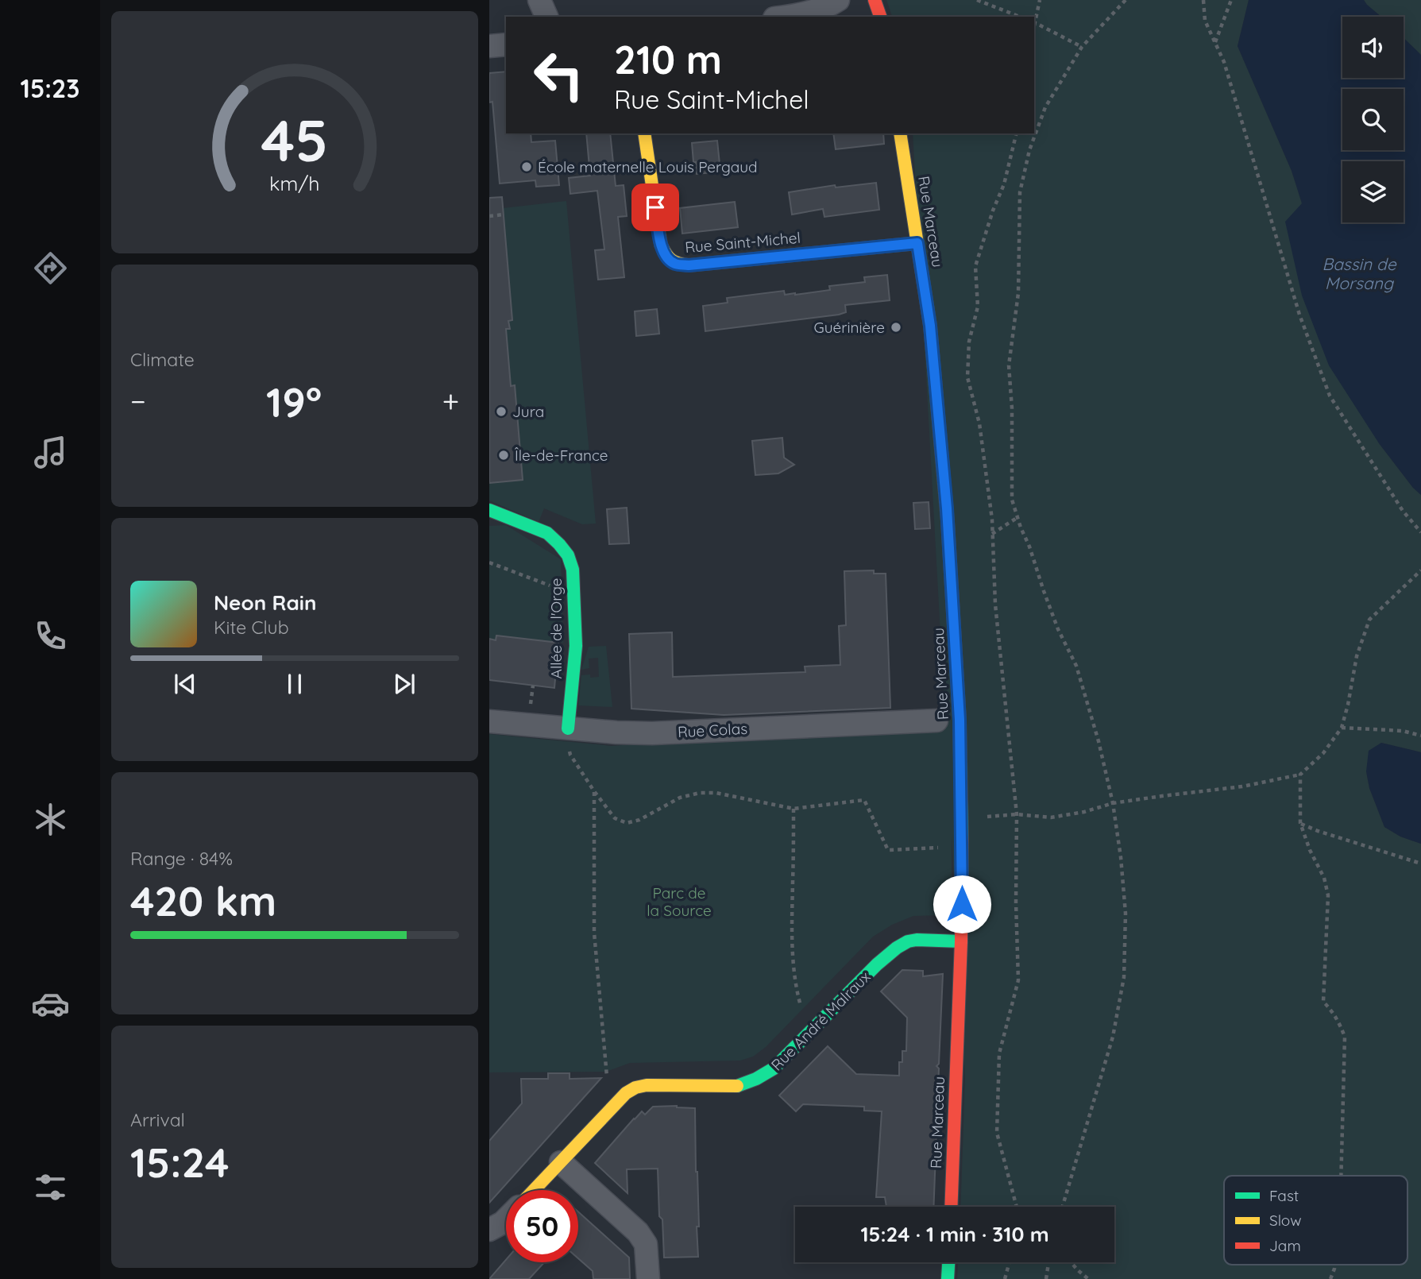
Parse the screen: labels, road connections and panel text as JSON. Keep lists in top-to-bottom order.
{
  "streets": {
    "street": [
      "Rue Marceau",
      "Rue Saint-Michel",
      "Allée de l'Orge",
      "Rue Colas",
      "Rue André Malraux"
    ]
  },
  "crossings": [
    ["Rue Marceau", "Rue Saint-Michel"],
    ["Rue Marceau", "Rue André Malraux"],
    ["Allée de l'Orge", "Rue Colas"]
  ],
  "water": ["Bassin de Morsang"],
  "parks": ["Parc de la Source"],
  "places": [
    "École maternelle Louis Pergaud",
    "Guérinière",
    "Jura",
    "Île-de-France"
  ],
  "legend": ["Fast", "Slow", "Jam"],
  "page": {
    "tabs": "15:23",
    "turn": ["210 m", "Rue Saint-Michel"],
    "tile": [
      "Climate",
      ["Range · 84%", "420 km"],
      ["Arrival", "15:24"]
    ],
    "heat": ["−", "19°", "+"],
    "song": ["Neon Rain", "Kite Club"],
    "limit": "50",
    "trip": "15:24 · 1 min · 310 m",
    "gauge": ["45", "km/h"]
  }
}
